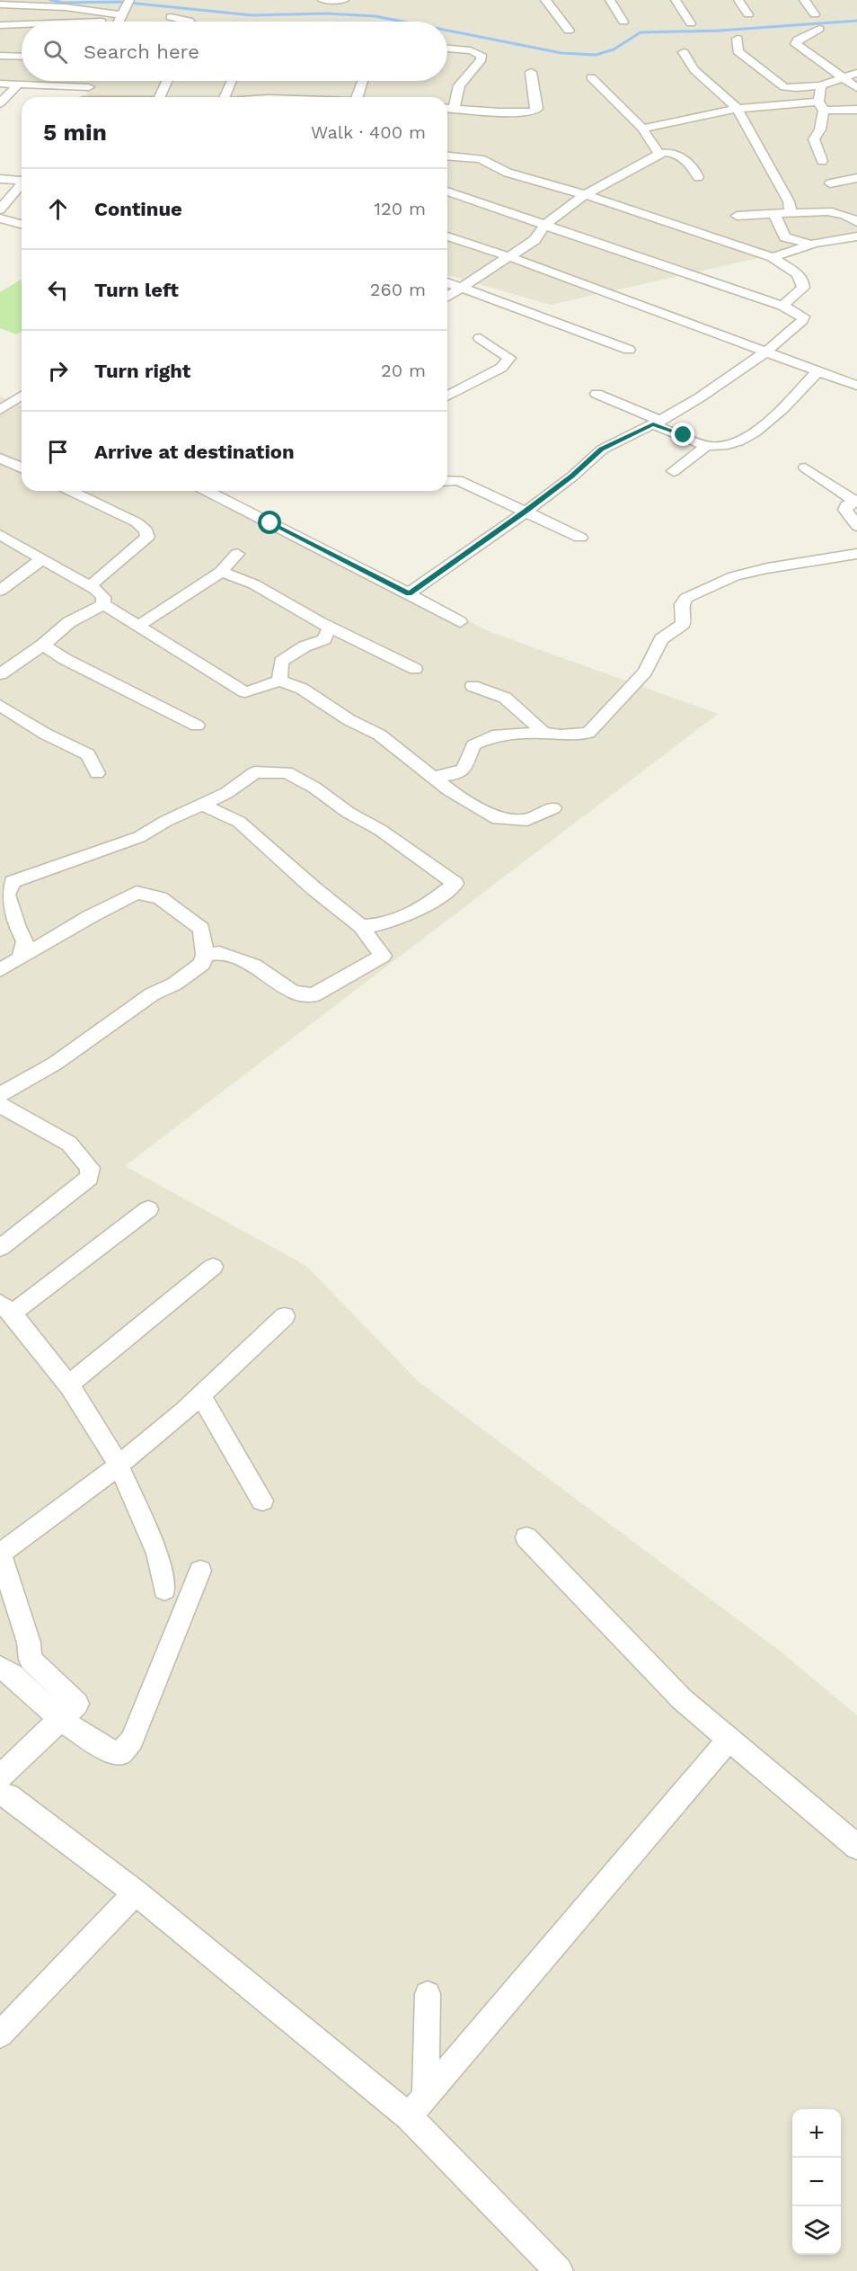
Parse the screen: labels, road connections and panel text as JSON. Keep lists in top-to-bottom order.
{
  "page": {
    "search": "Search here",
    "heading": ["5 min", "Walk · 400 m"],
    "list": [
      ["Continue", "120 m"],
      ["Turn left", "260 m"],
      ["Turn right", "20 m"],
      "Arrive at destination"
    ],
    "map_buttons": ["+", "−"]
  }
}
